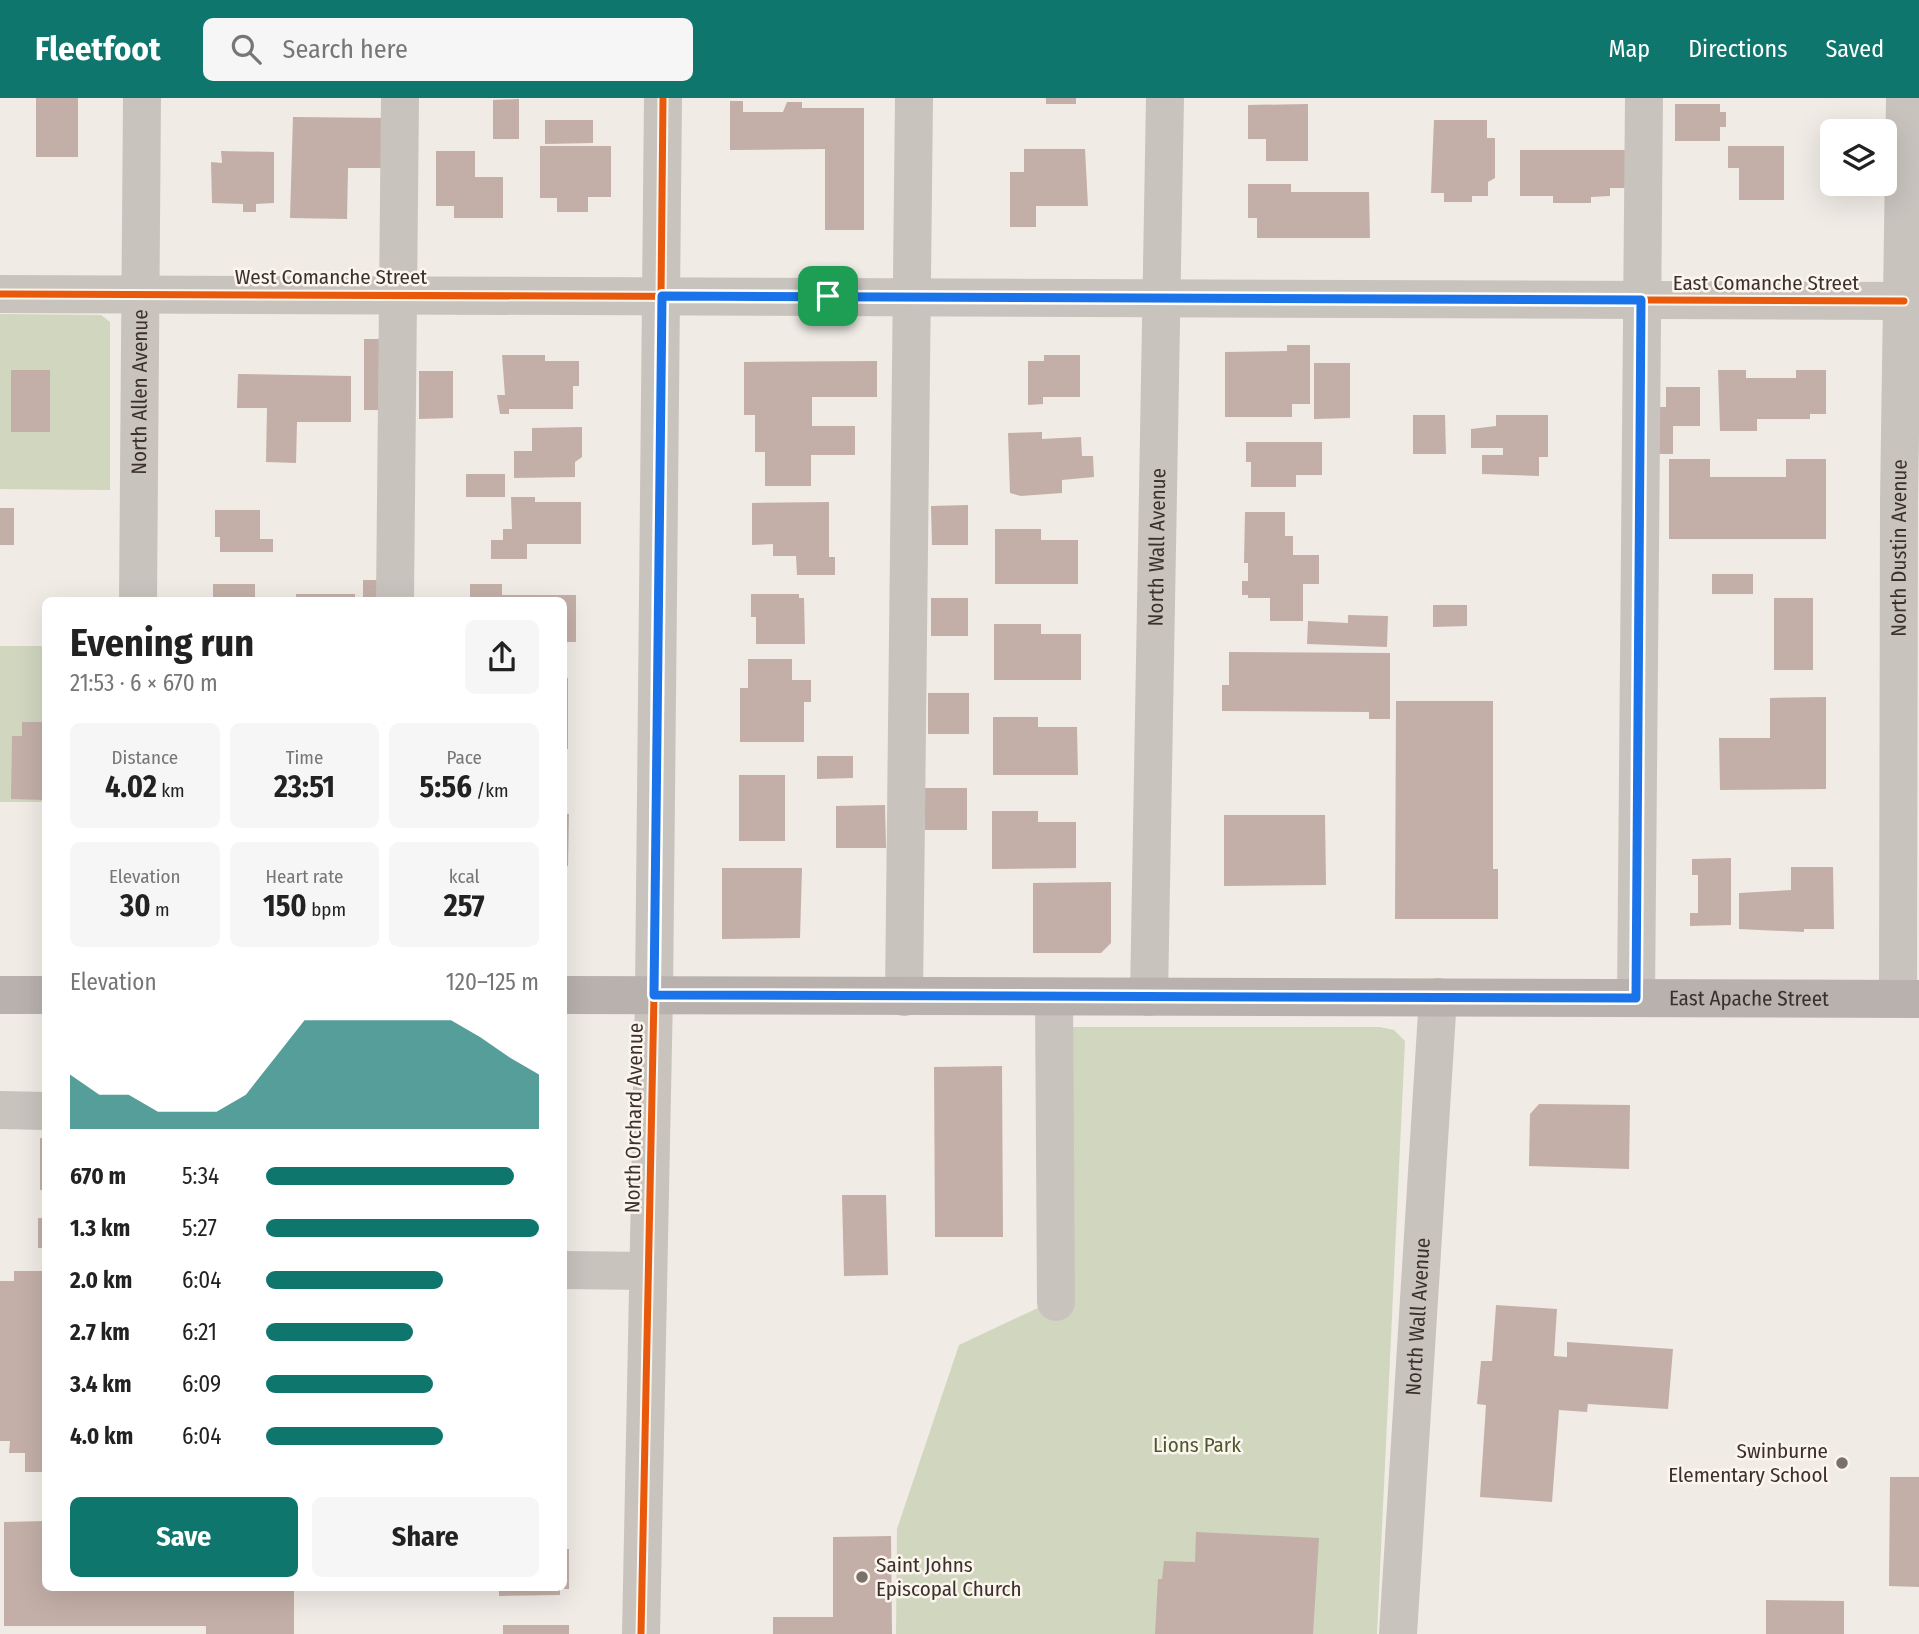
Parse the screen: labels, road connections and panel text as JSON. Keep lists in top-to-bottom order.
{
  "streets": {
    "main road": ["East Apache Street"],
    "street": [
      "West Comanche Street",
      "East Comanche Street",
      "North Allen Avenue",
      "North Wall Avenue",
      "North Dustin Avenue",
      "North Orchard Avenue"
    ]
  },
  "crossings": [
    ["West Comanche Street", "East Comanche Street"],
    ["West Comanche Street", "North Allen Avenue"],
    ["West Comanche Street", "North Orchard Avenue"],
    ["East Comanche Street", "North Wall Avenue"],
    ["East Comanche Street", "North Dustin Avenue"],
    ["East Comanche Street", "North Orchard Avenue"],
    ["North Wall Avenue", "East Apache Street"],
    ["North Dustin Avenue", "East Apache Street"],
    ["East Apache Street", "North Orchard Avenue"]
  ],
  "parks": ["Lions Park"],
  "places": ["Swinburne Elementary School", "Saint Johns Episcopal Church"],
  "page": {
    "header": "Fleetfoot",
    "search": "Search here",
    "nav": ["Map", "Directions", "Saved"],
    "heading": ["Evening run", "21:53 · 6 × 670 m"],
    "stats": [
      ["Distance", "4.02 km"],
      ["Time", "23:51"],
      ["Pace", "5:56 /km"],
      ["Elevation", "30 m"],
      ["Heart rate", "150 bpm"],
      ["kcal", "257"]
    ],
    "chart": ["Elevation", "120–125 m"],
    "list": [
      {
        "name": "670 m",
        "note": "5:34"
      },
      {
        "name": "1.3 km",
        "note": "5:27"
      },
      {
        "name": "2.0 km",
        "note": "6:04"
      },
      {
        "name": "2.7 km",
        "note": "6:21"
      },
      {
        "name": "3.4 km",
        "note": "6:09"
      },
      {
        "name": "4.0 km",
        "note": "6:04"
      }
    ],
    "buttons": ["Save", "Share"]
  }
}
